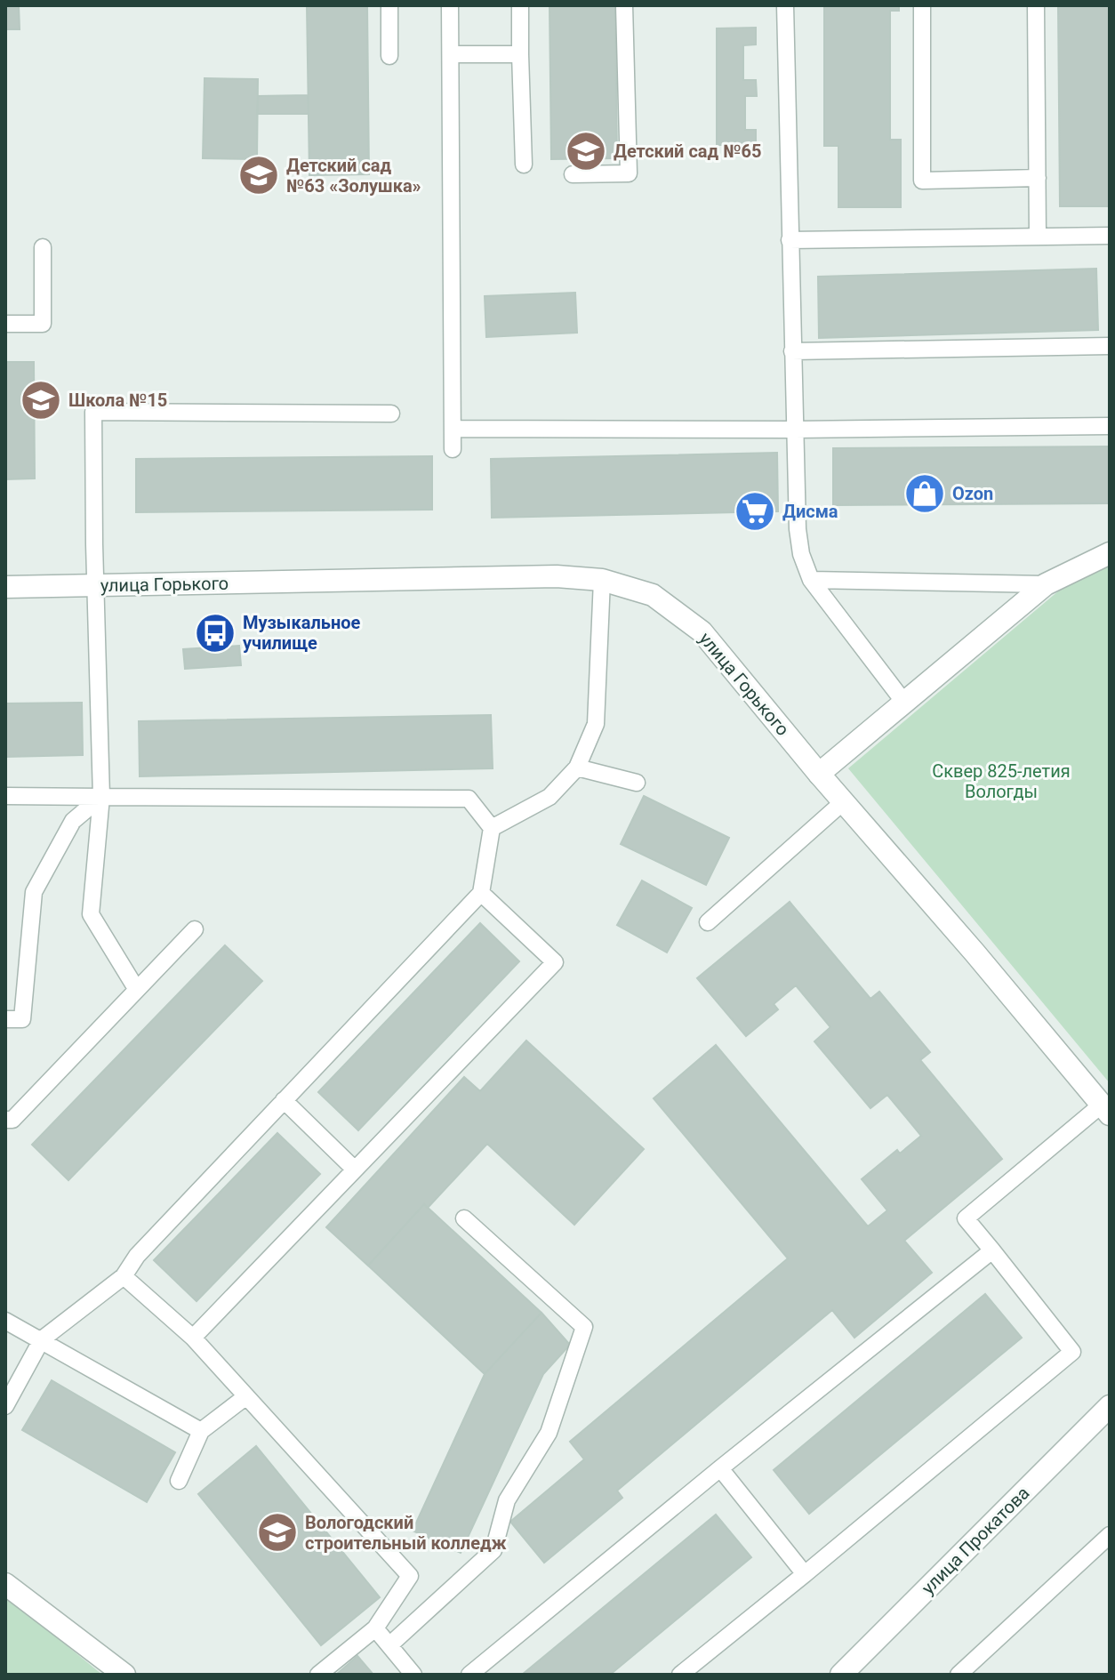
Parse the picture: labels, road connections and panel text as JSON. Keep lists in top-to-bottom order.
{
  "streets": {
    "street": ["улица Горького", "улица Прокатова"]
  },
  "parks": ["Сквер 825-летия Вологды"],
  "places": {
    "school or university": [
      "Детский сад №65",
      "Детский сад №63 «Золушка»",
      "Школа №15",
      "Вологодский строительный колледж"
    ],
    "shop": ["Ozon"],
    "supermarket": ["Дисма"],
    "bus stop": ["Музыкальное училище"]
  }
}
